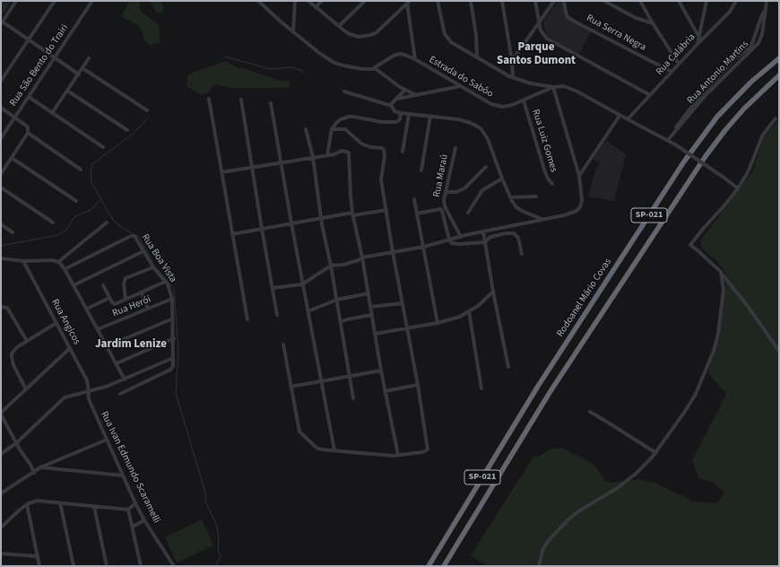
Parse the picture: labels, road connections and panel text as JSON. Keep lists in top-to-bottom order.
{
  "streets": {
    "highway": ["SP-021", "Rodoanel Mário Covas"],
    "street": [
      "Rua Serra Negra",
      "Rua Calábria",
      "Rua São Bento do Trairi",
      "Rua Antonio Martins",
      "Estrada do Sabôo",
      "Rua Luiz Gomes",
      "Rua Maraú",
      "Rua Boa Vista",
      "Rua Herói",
      "Rua Angicos",
      "Rua Ivan Edmundo Scaramelli"
    ]
  },
  "crossings": [
    ["Rua Serra Negra", "Rua Calábria"],
    ["Rua Calábria", "Estrada do Sabôo"],
    ["Rua Antonio Martins", "Estrada do Sabôo"],
    ["Estrada do Sabôo", "Rua Luiz Gomes"],
    ["Rua Boa Vista", "Rua Herói"],
    ["Rua Angicos", "Rua Ivan Edmundo Scaramelli"]
  ],
  "districts": ["Parque Santos Dumont", "Jardim Lenize"]
}
